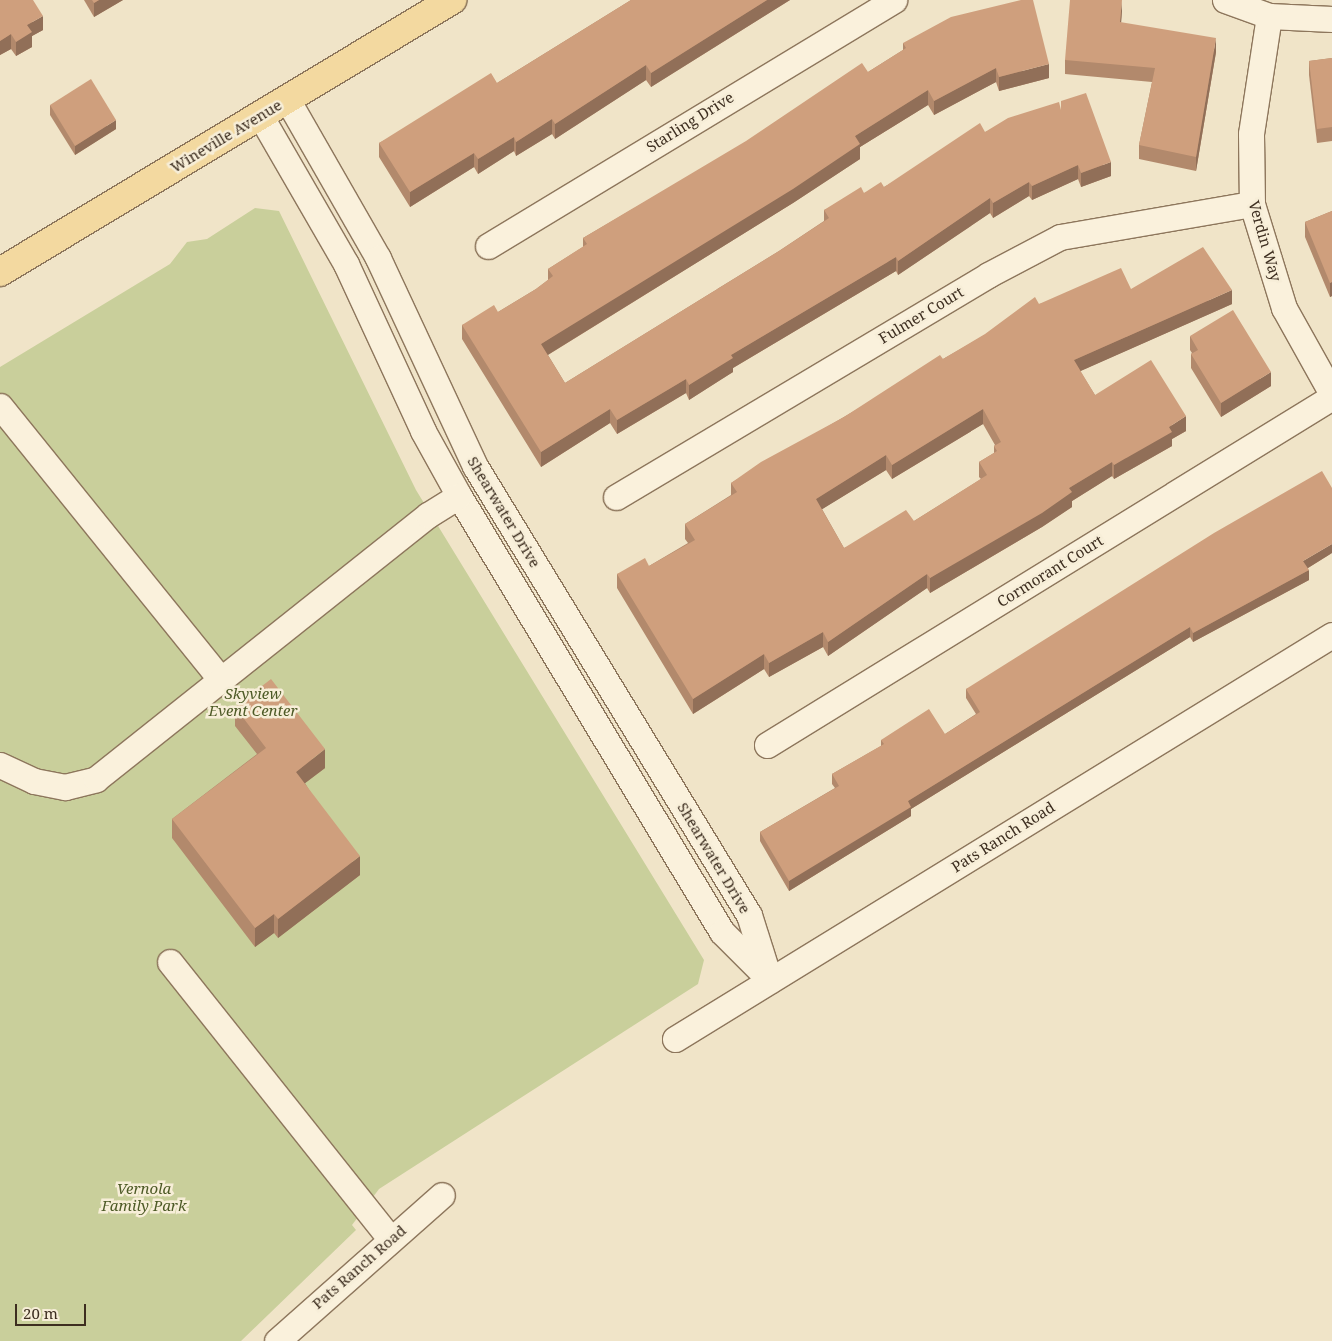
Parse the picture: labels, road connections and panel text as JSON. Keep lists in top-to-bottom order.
{
  "streets": {
    "main road": ["Wineville Avenue"],
    "street": [
      "Starling Drive",
      "Verdin Way",
      "Fulmer Court",
      "Shearwater Drive",
      "Cormorant Court",
      "Pats Ranch Road"
    ]
  },
  "crossings": [
    ["Wineville Avenue", "Shearwater Drive"],
    ["Verdin Way", "Fulmer Court"],
    ["Verdin Way", "Cormorant Court"],
    ["Shearwater Drive", "Pats Ranch Road"]
  ],
  "parks": ["Skyview Event Center", "Vernola Family Park"],
  "scale_bar": "20 m"
}
